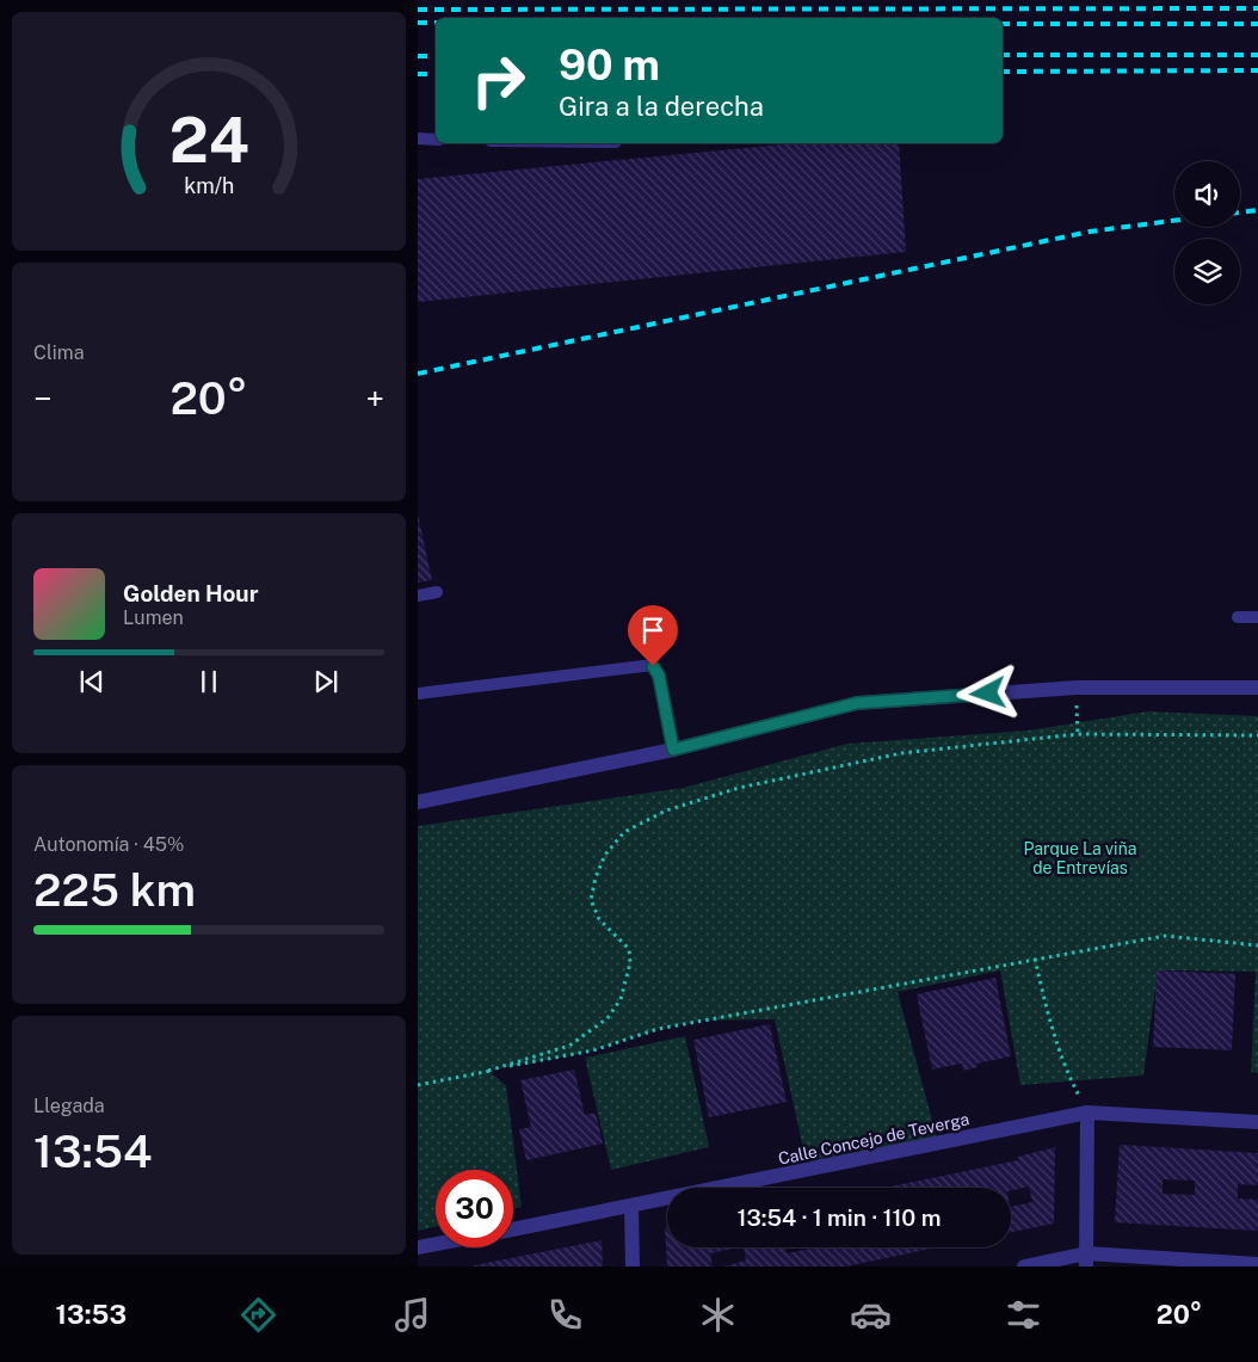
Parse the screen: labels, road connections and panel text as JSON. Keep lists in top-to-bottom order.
{
  "streets": {
    "street": ["Calle Concejo de Teverga"]
  },
  "parks": ["Parque La viña de Entrevías"],
  "page": {
    "turn": ["90 m", "Gira a la derecha"],
    "tile": [
      "Clima",
      ["Autonomía · 45%", "225 km"],
      ["Llegada", "13:54"]
    ],
    "heat": ["−", "20°", "+"],
    "song": ["Golden Hour", "Lumen"],
    "limit": "30",
    "trip": "13:54 · 1 min · 110 m",
    "tabs": ["13:53", "20°"],
    "gauge": ["24", "km/h"]
  }
}
